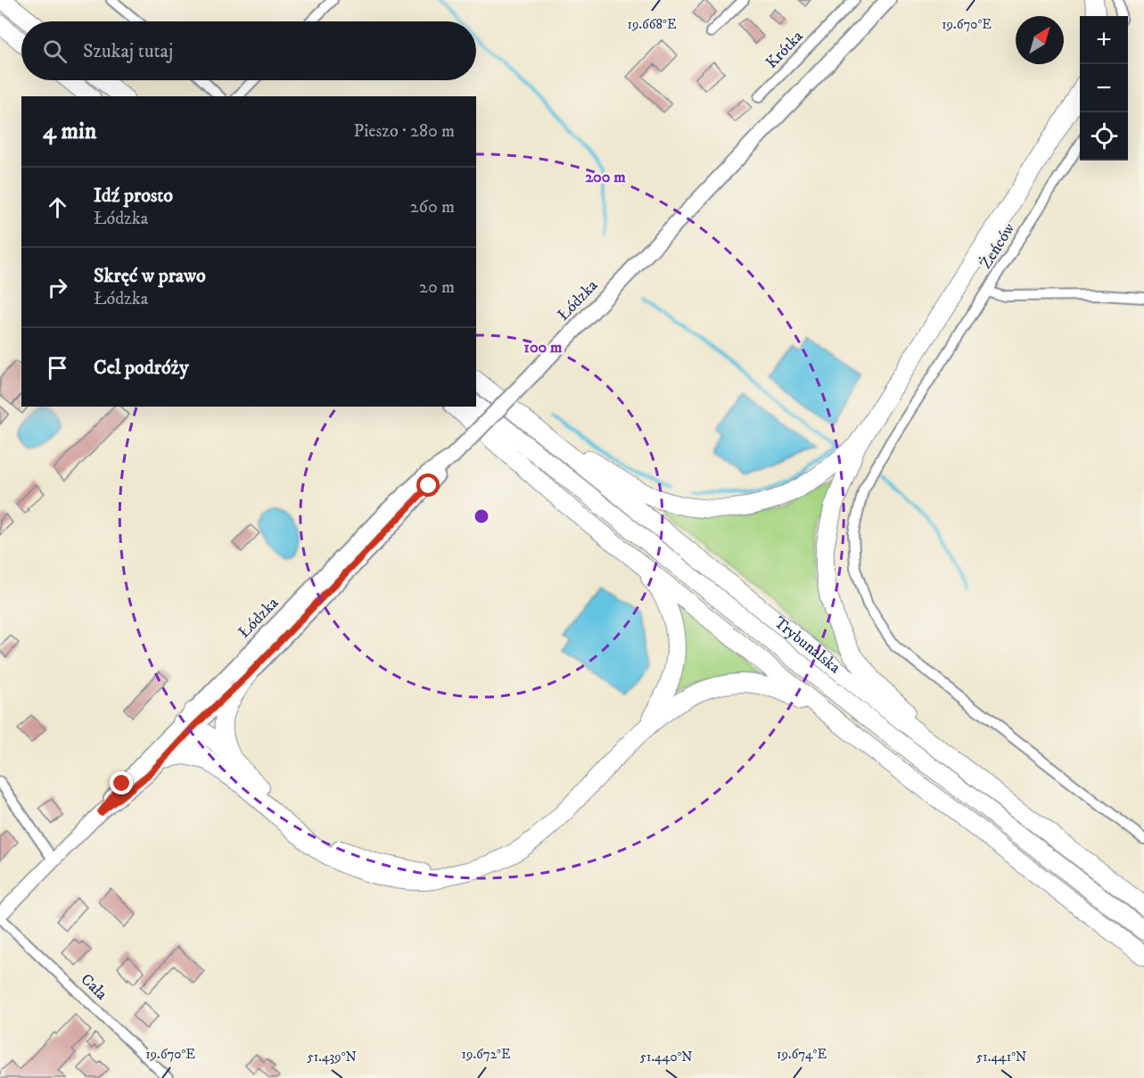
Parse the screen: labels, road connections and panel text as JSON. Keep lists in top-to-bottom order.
{
  "streets": {
    "highway": ["Trybunalska"],
    "main road": ["Łódzka"],
    "street": ["Krótka", "Żeńców", "Cała"]
  },
  "crossings": [
    ["Łódzka", "Cała"]
  ],
  "north": "top right",
  "page": {
    "map_buttons": ["+", "−"],
    "search": "Szukaj tutaj",
    "heading": ["4 min", "Pieszo · 280 m"],
    "list": [
      ["Idź prosto", "Łódzka", "260 m"],
      ["Skręć w prawo", "Łódzka", "20 m"],
      "Cel podróży"
    ]
  },
  "coordinates": [
    "19.668°E",
    "19.670°E",
    "19.672°E",
    "19.674°E",
    "51.439°N",
    "51.440°N",
    "51.441°N"
  ],
  "rings": ["200 m", "100 m"]
}
